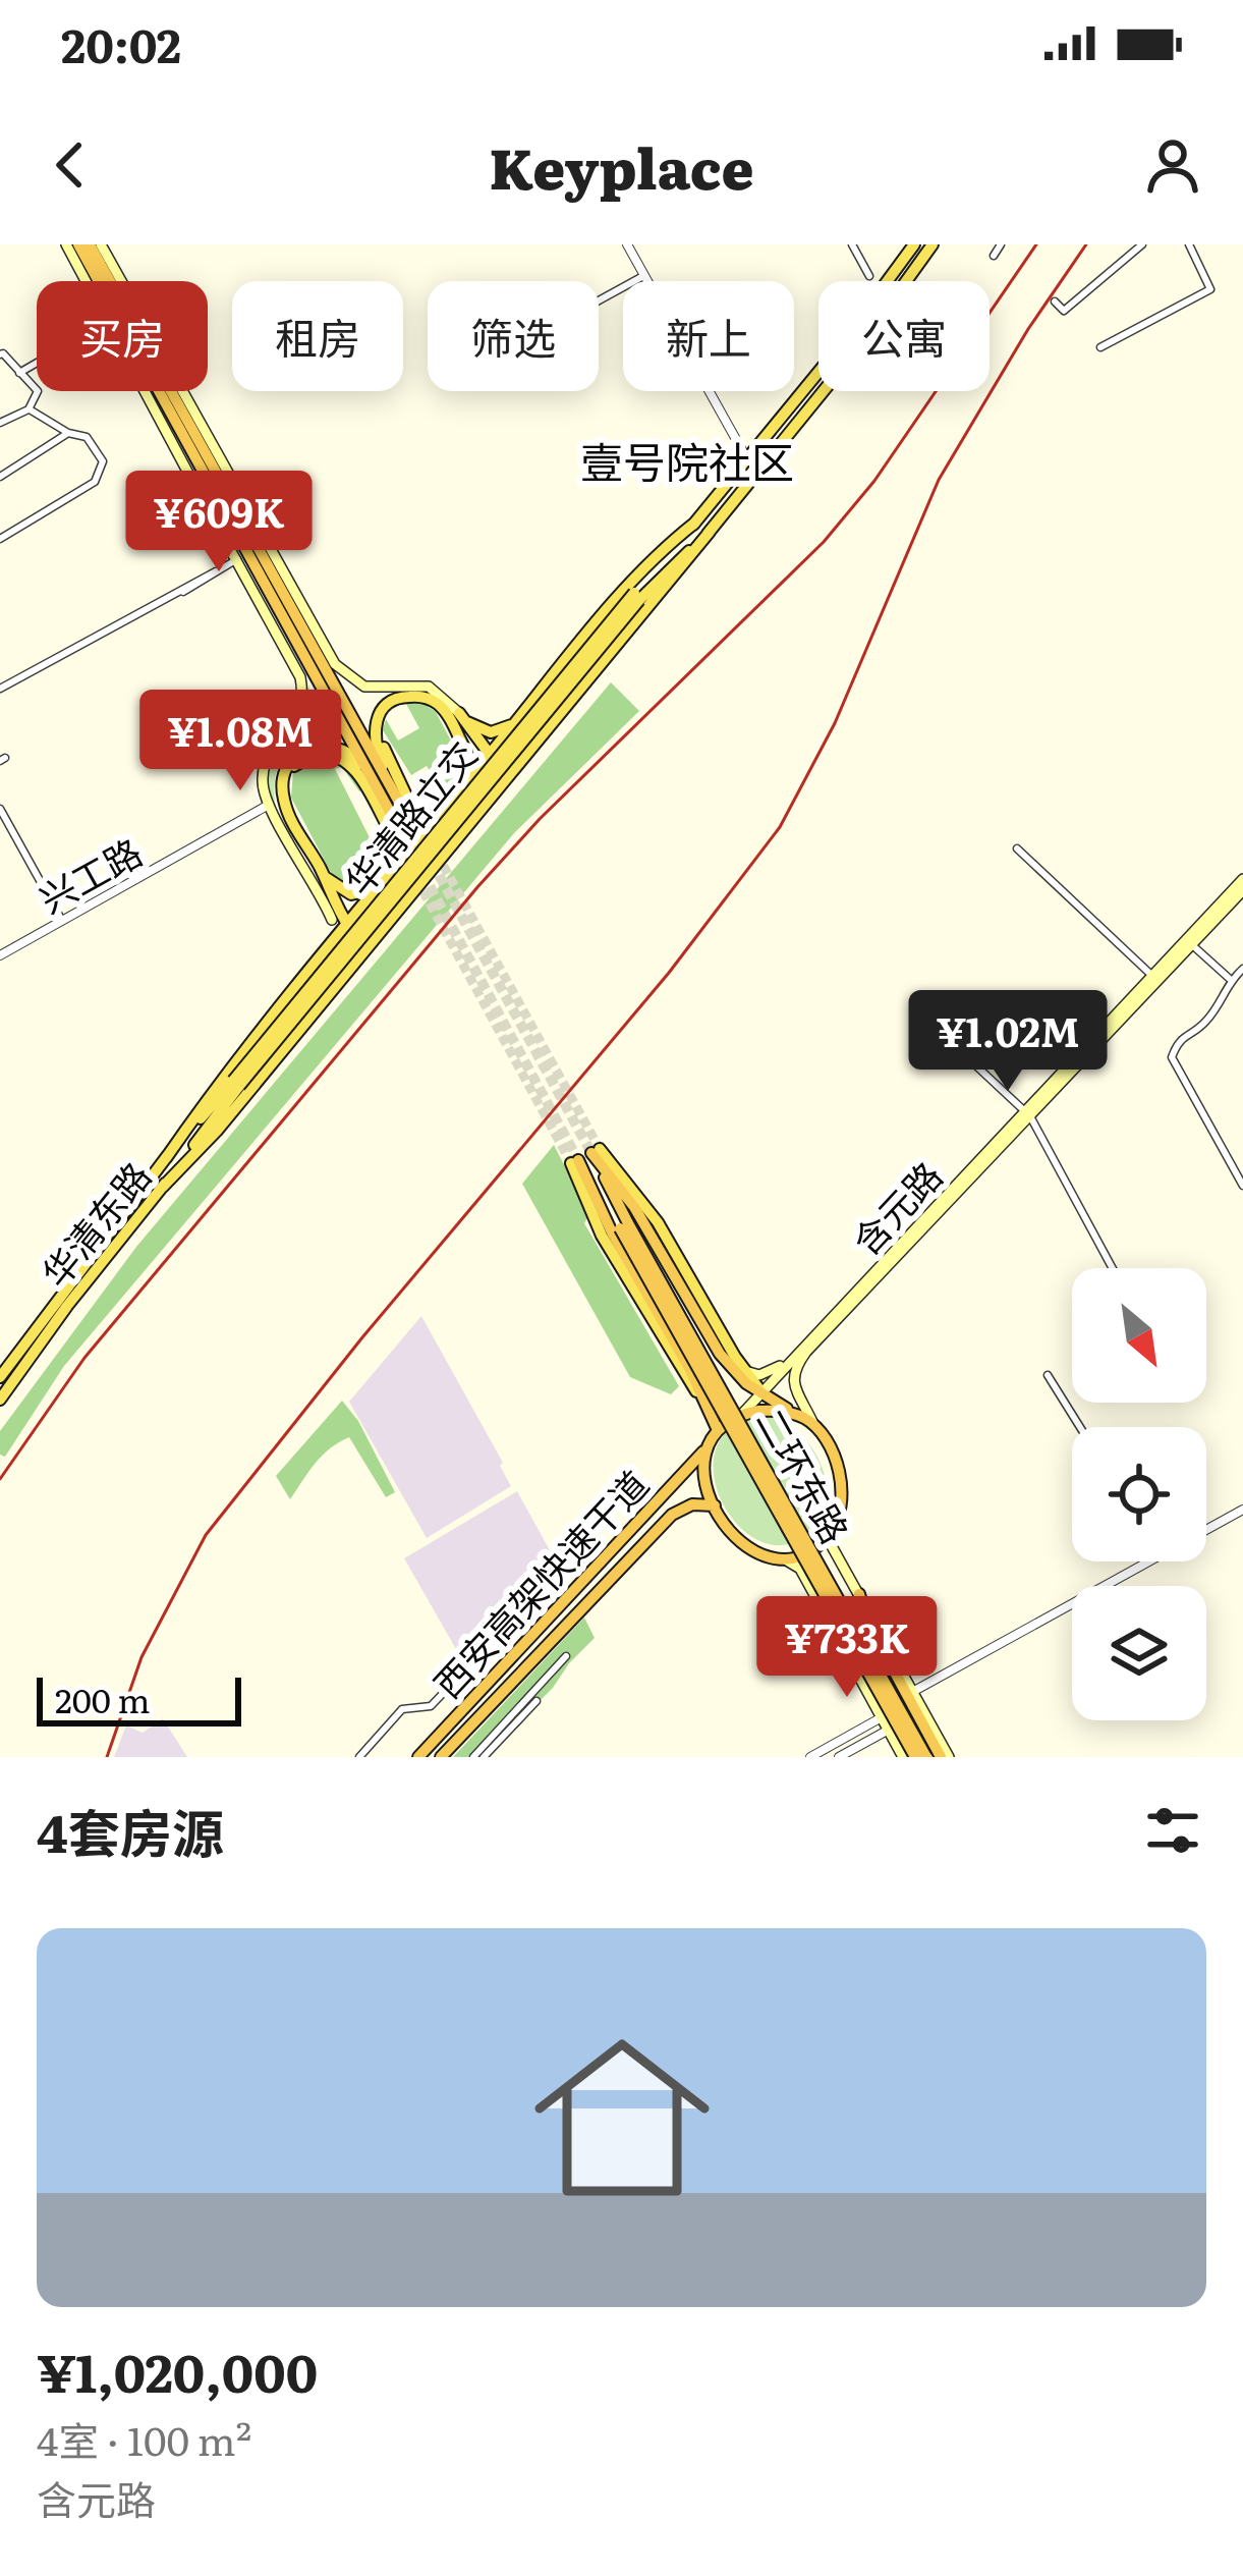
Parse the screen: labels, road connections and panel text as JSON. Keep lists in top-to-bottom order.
{
  "streets": {
    "highway": ["二环东路", "西安高架快速干道"],
    "main road": ["华清路立交", "含元路", "华清东路"],
    "street": ["兴工路"]
  },
  "crossings": [
    ["华清路立交", "华清东路"],
    ["含元路", "西安高架快速干道"]
  ],
  "districts": ["壹号院社区"],
  "scale_bar": "200 m",
  "north": "bottom right",
  "page": {
    "status": "20:02",
    "header": "Keyplace",
    "chip": [
      "买房",
      "租房",
      "筛选",
      "新上",
      "公寓"
    ],
    "price": [
      "¥609K",
      "¥1.08M",
      "¥1.02M",
      "¥733K"
    ],
    "scale": "200 m",
    "heading": "4套房源",
    "list": [
      {
        "name": "¥1,020,000",
        "note": "4室 · 100 m² · 含元路"
      }
    ]
  }
}
